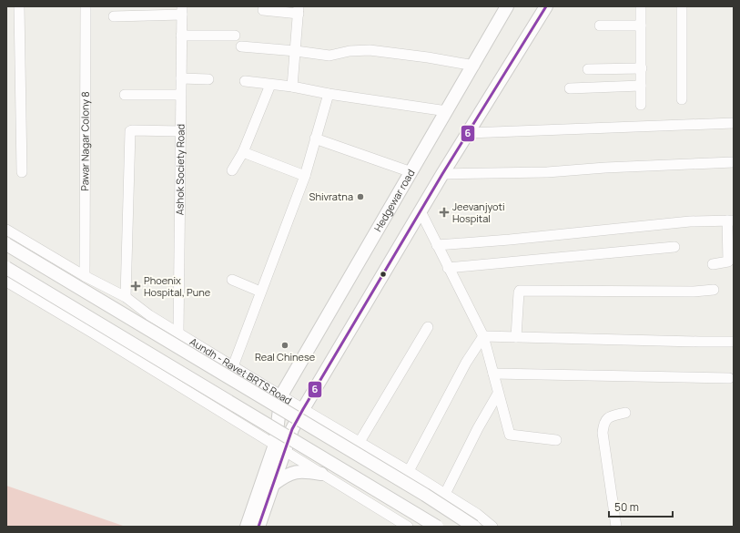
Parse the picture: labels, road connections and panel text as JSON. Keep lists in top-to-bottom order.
{
  "streets": {
    "main road": ["Hedgewar road"],
    "street": ["Pawar Nagar Colony 8", "Ashok Society Road", "Aundh - Ravet BRTS Road"]
  },
  "crossings": [
    ["Pawar Nagar Colony 8", "Aundh - Ravet BRTS Road"],
    ["Ashok Society Road", "Aundh - Ravet BRTS Road"],
    ["Hedgewar road", "Aundh - Ravet BRTS Road"]
  ],
  "places": {
    "other": ["Shivratna", "Real Chinese"],
    "health": ["Jeevanjyoti Hospital", "Phoenix Hospital, Pune"]
  },
  "lines": ["transit line 6"],
  "scale_bar": "50 m"
}
